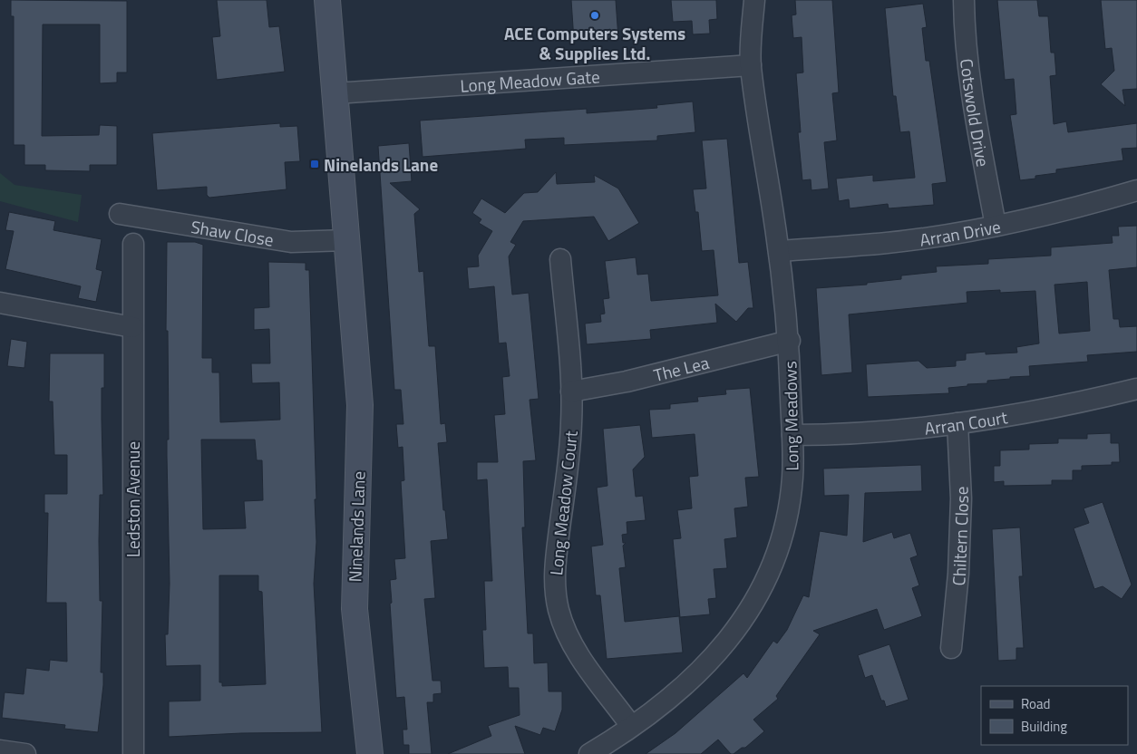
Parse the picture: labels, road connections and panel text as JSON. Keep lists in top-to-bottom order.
{
  "streets": {
    "street": [
      "Long Meadow Gate",
      "Cotswold Drive",
      "Arran Drive",
      "Shaw Close",
      "The Lea",
      "Long Meadows",
      "Arran Court",
      "Ledston Avenue",
      "Long Meadow Court",
      "Ninelands Lane",
      "Chiltern Close"
    ]
  },
  "crossings": [
    ["Long Meadow Gate", "Long Meadows"],
    ["Long Meadow Gate", "Ninelands Lane"],
    ["Cotswold Drive", "Arran Drive"],
    ["Arran Drive", "Long Meadows"],
    ["Shaw Close", "Ninelands Lane"],
    ["The Lea", "Long Meadows"],
    ["The Lea", "Long Meadow Court"],
    ["Long Meadows", "Arran Court"],
    ["Long Meadows", "Long Meadow Court"],
    ["Arran Court", "Chiltern Close"]
  ],
  "places": {
    "other": ["ACE Computers Systems & Supplies Ltd."],
    "transit": ["Ninelands Lane"]
  },
  "legend": ["Road", "Building"]
}
